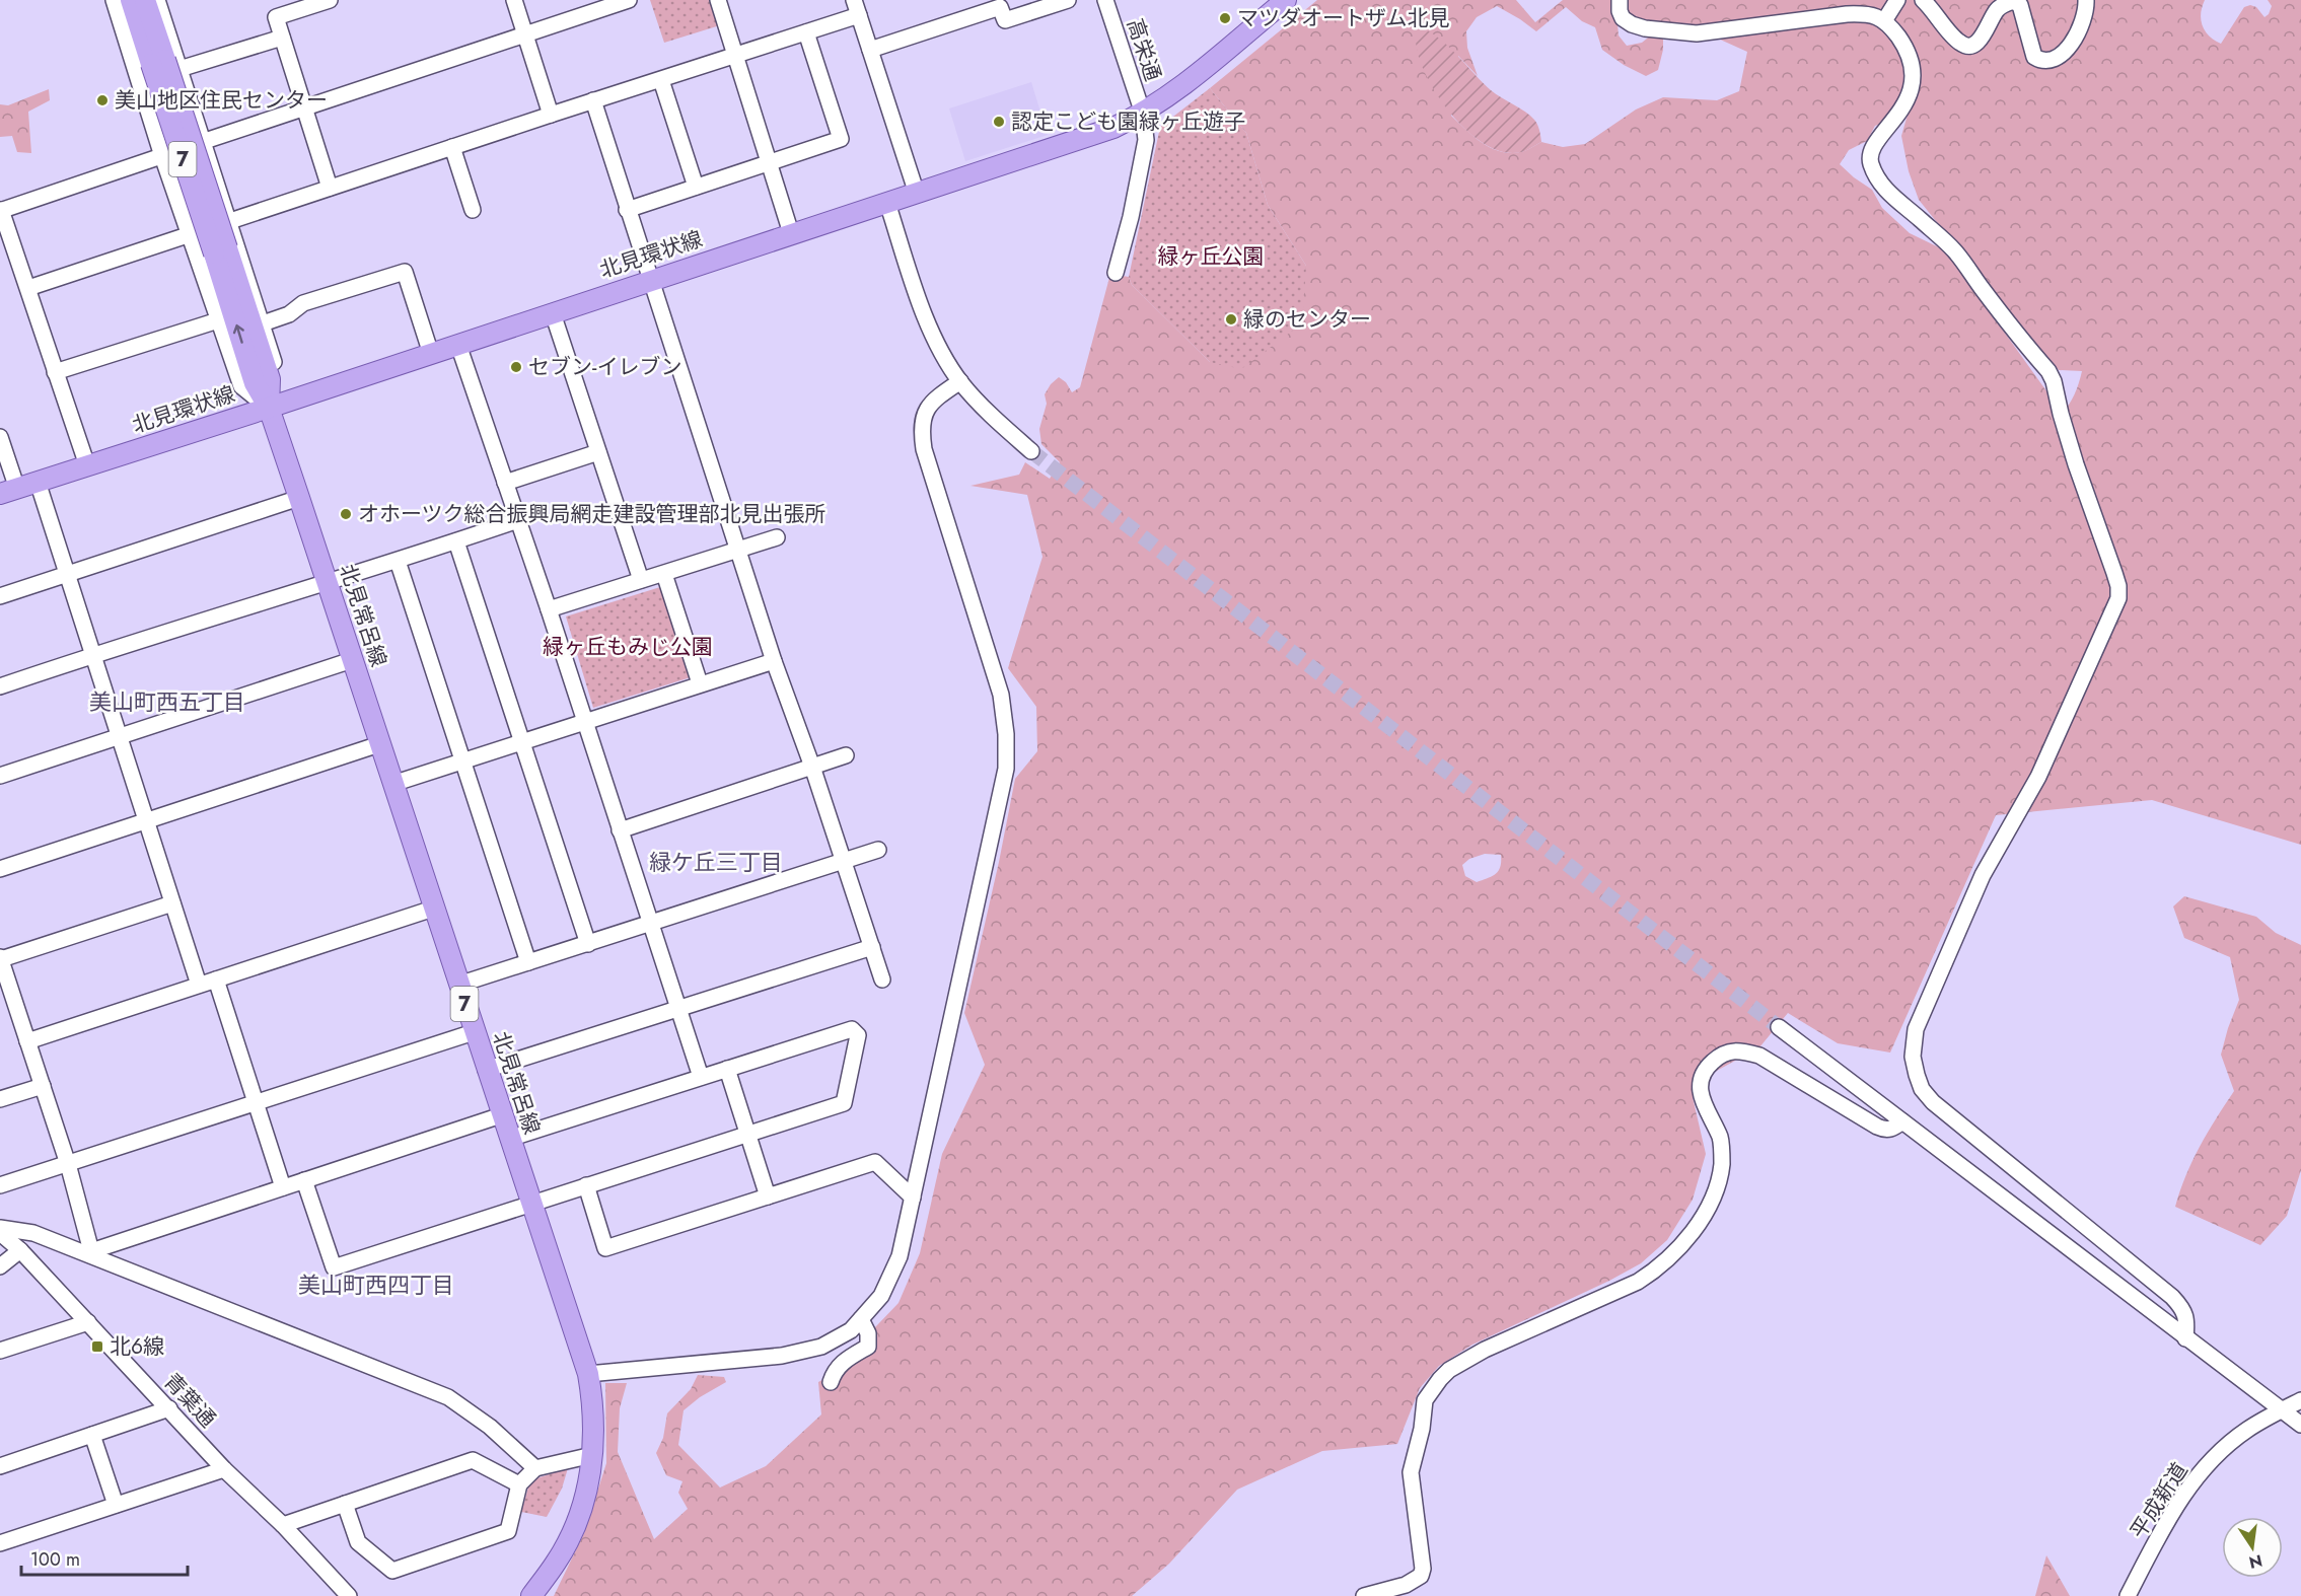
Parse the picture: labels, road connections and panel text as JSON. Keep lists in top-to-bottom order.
{
  "streets": {
    "main road": ["7", "北見環状線", "北見常呂線"],
    "street": ["高栄通", "青葉通", "平成新道"]
  },
  "crossings": [
    ["高栄通", "北見環状線"],
    ["北見環状線", "北見常呂線"]
  ],
  "districts": ["美山町西五丁目", "緑ケ丘三丁目", "美山町西四丁目"],
  "parks": ["緑ヶ丘公園", "緑ヶ丘もみじ公園"],
  "places": {
    "other": [
      "マツダオートザム北見",
      "美山地区住民センター",
      "認定こども園緑ヶ丘遊子",
      "緑のセンター",
      "セブン-イレブン",
      "オホーツク総合振興局網走建設管理部北見出張所"
    ],
    "transit": ["北6線"]
  },
  "scale_bar": "100 m",
  "north": "bottom"
}
